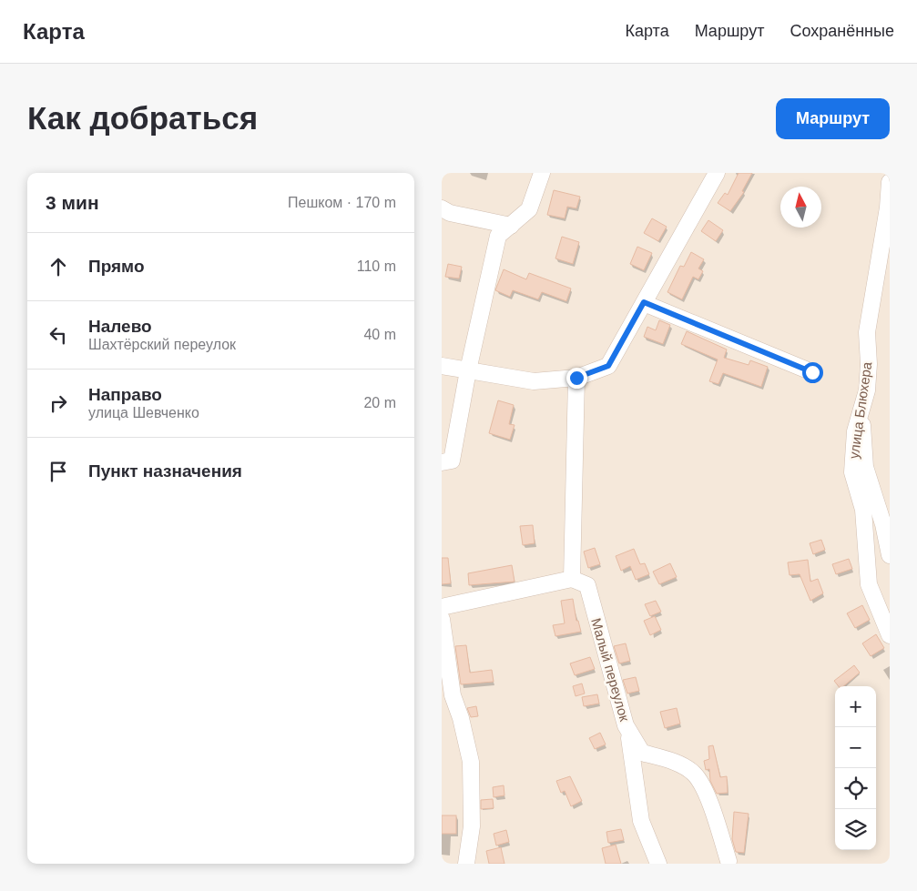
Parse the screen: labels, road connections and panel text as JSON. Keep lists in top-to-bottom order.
{
  "streets": {
    "street": ["улица Блюхера", "Малый переулок"]
  },
  "north": "top",
  "page": {
    "header": "Карта",
    "nav": ["Карта", "Маршрут", "Сохранённые"],
    "buttons": "Маршрут",
    "title": "Как добраться",
    "heading": ["3 мин", "Пешком · 170 m"],
    "list": [
      ["Прямо", "110 m"],
      ["Налево", "Шахтёрский переулок", "40 m"],
      ["Направо", "улица Шевченко", "20 m"],
      "Пункт назначения"
    ],
    "map_buttons": ["+", "−"]
  }
}
